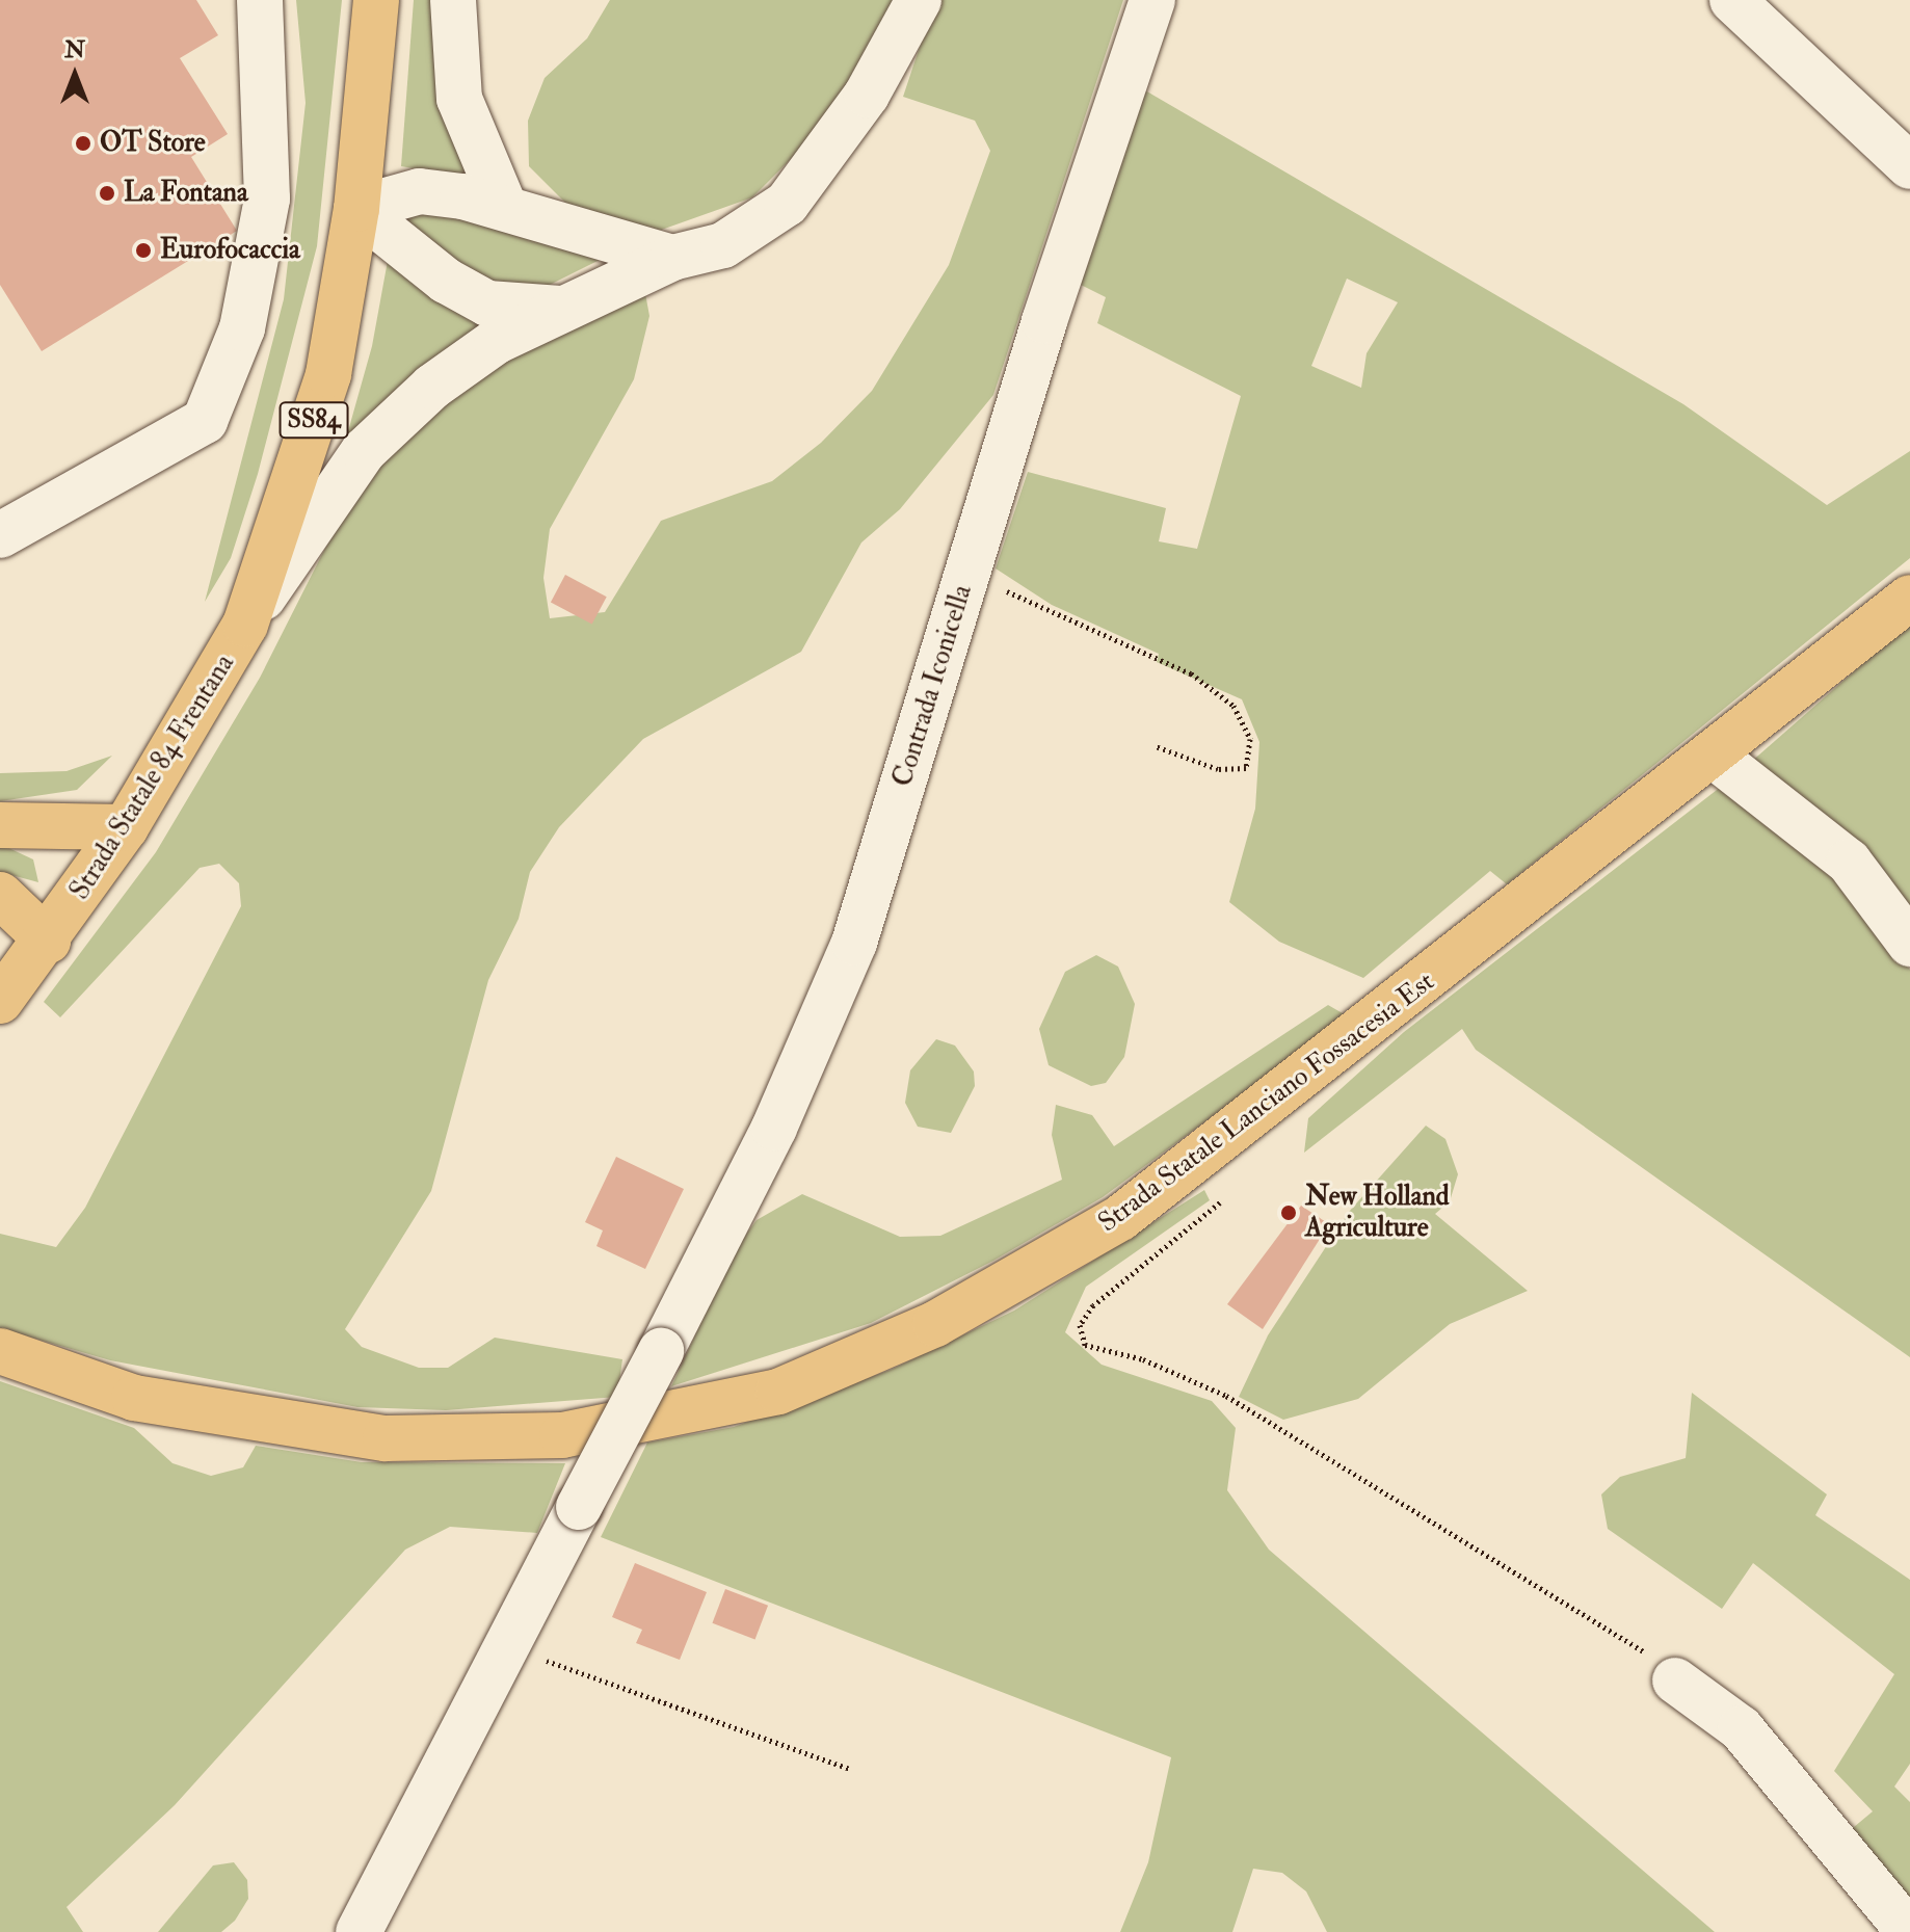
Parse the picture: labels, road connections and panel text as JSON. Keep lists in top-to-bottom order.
{
  "streets": {
    "main road": ["SS84", "Strada Statale 84 Frentana", "Strada Statale Lanciano Fossacesia Est"],
    "street": ["Contrada Iconicella"]
  },
  "places": [
    "OT Store",
    "La Fontana",
    "Eurofocaccia",
    "New Holland Agriculture"
  ],
  "north": "top"
}
